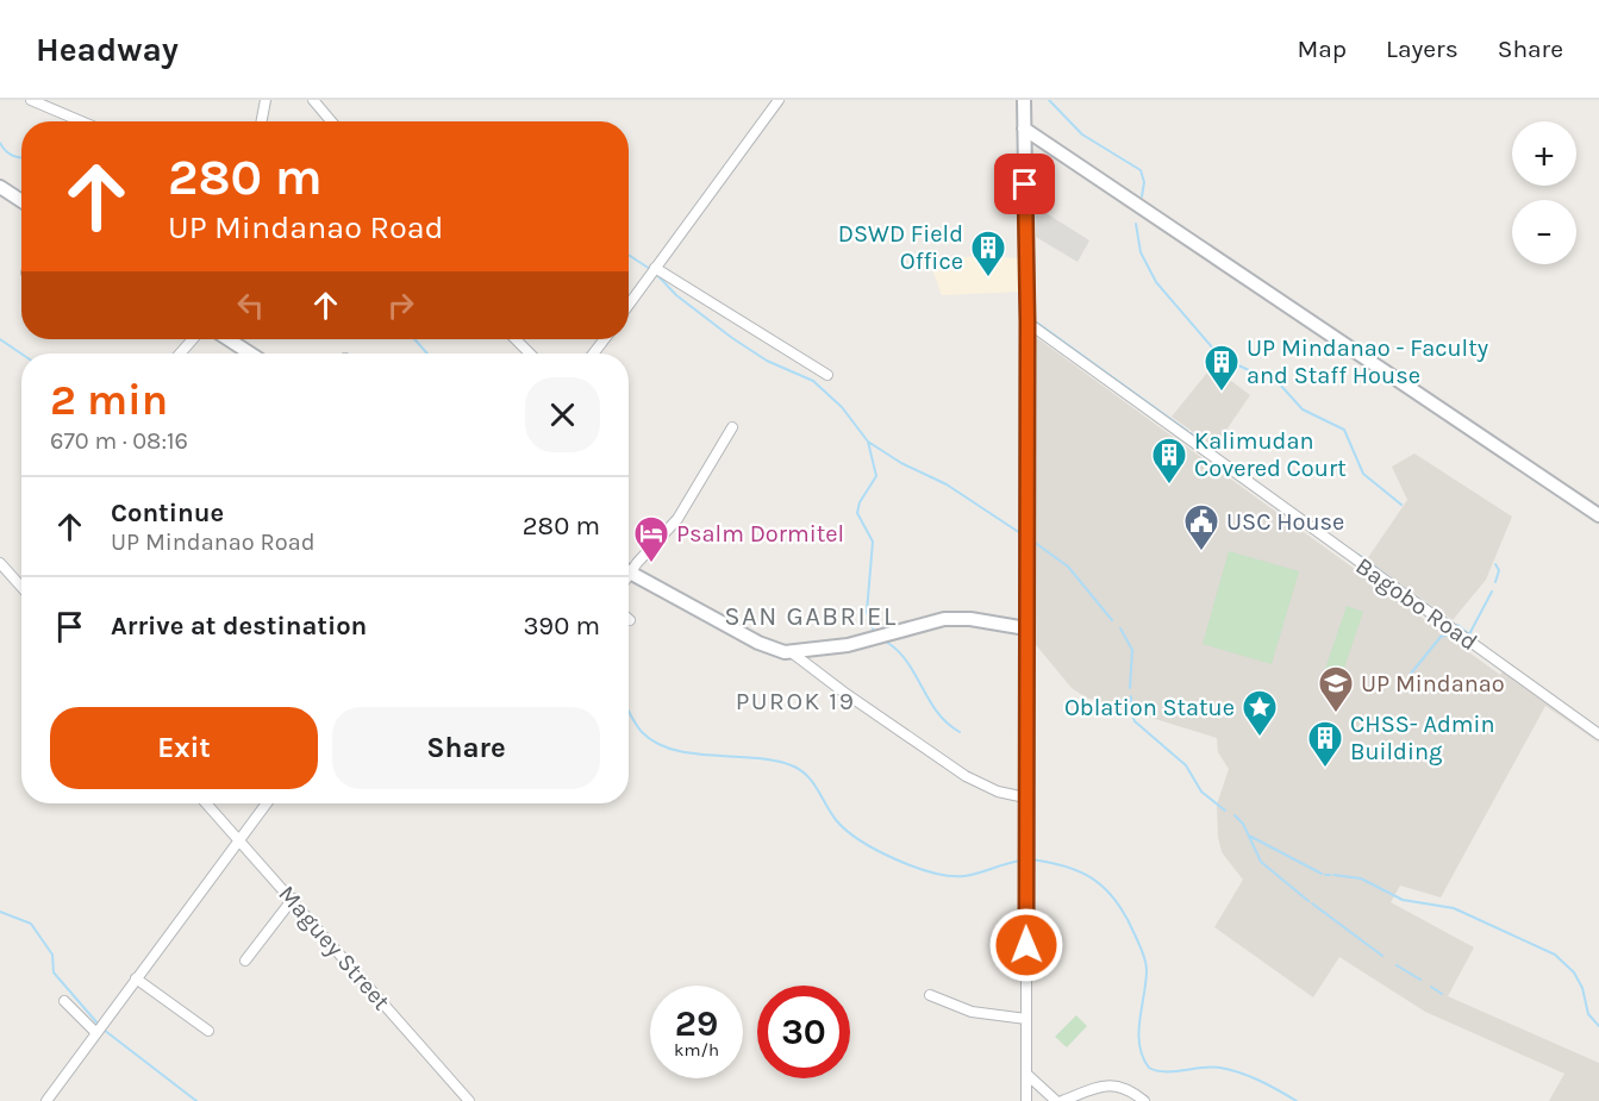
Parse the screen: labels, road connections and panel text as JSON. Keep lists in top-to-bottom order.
{
  "streets": {
    "street": ["Bagobo Road", "Maguey Street"]
  },
  "districts": ["SAN GABRIEL", "PUROK 19"],
  "places": {
    "building": [
      "DSWD Field Office",
      "UP Mindanao - Faculty and Staff House",
      "Kalimudan Covered Court",
      "CHSS- Admin Building"
    ],
    "public building": ["USC House"],
    "hotel": ["Psalm Dormitel"],
    "school or university": ["UP Mindanao"],
    "place": ["Oblation Statue"]
  },
  "page": {
    "header": "Headway",
    "nav": ["Map", "Layers", "Share"],
    "map_buttons": ["+", "−"],
    "turn": ["280 m", "UP Mindanao Road"],
    "heading": ["2 min", "670 m · 08:16"],
    "list": [
      {
        "name": "Continue",
        "note": "UP Mindanao Road",
        "value": "280 m"
      },
      {
        "name": "Arrive at destination",
        "value": "390 m"
      }
    ],
    "buttons": ["Exit", "Share"],
    "speed": "29 km/h",
    "limit": "30"
  }
}
